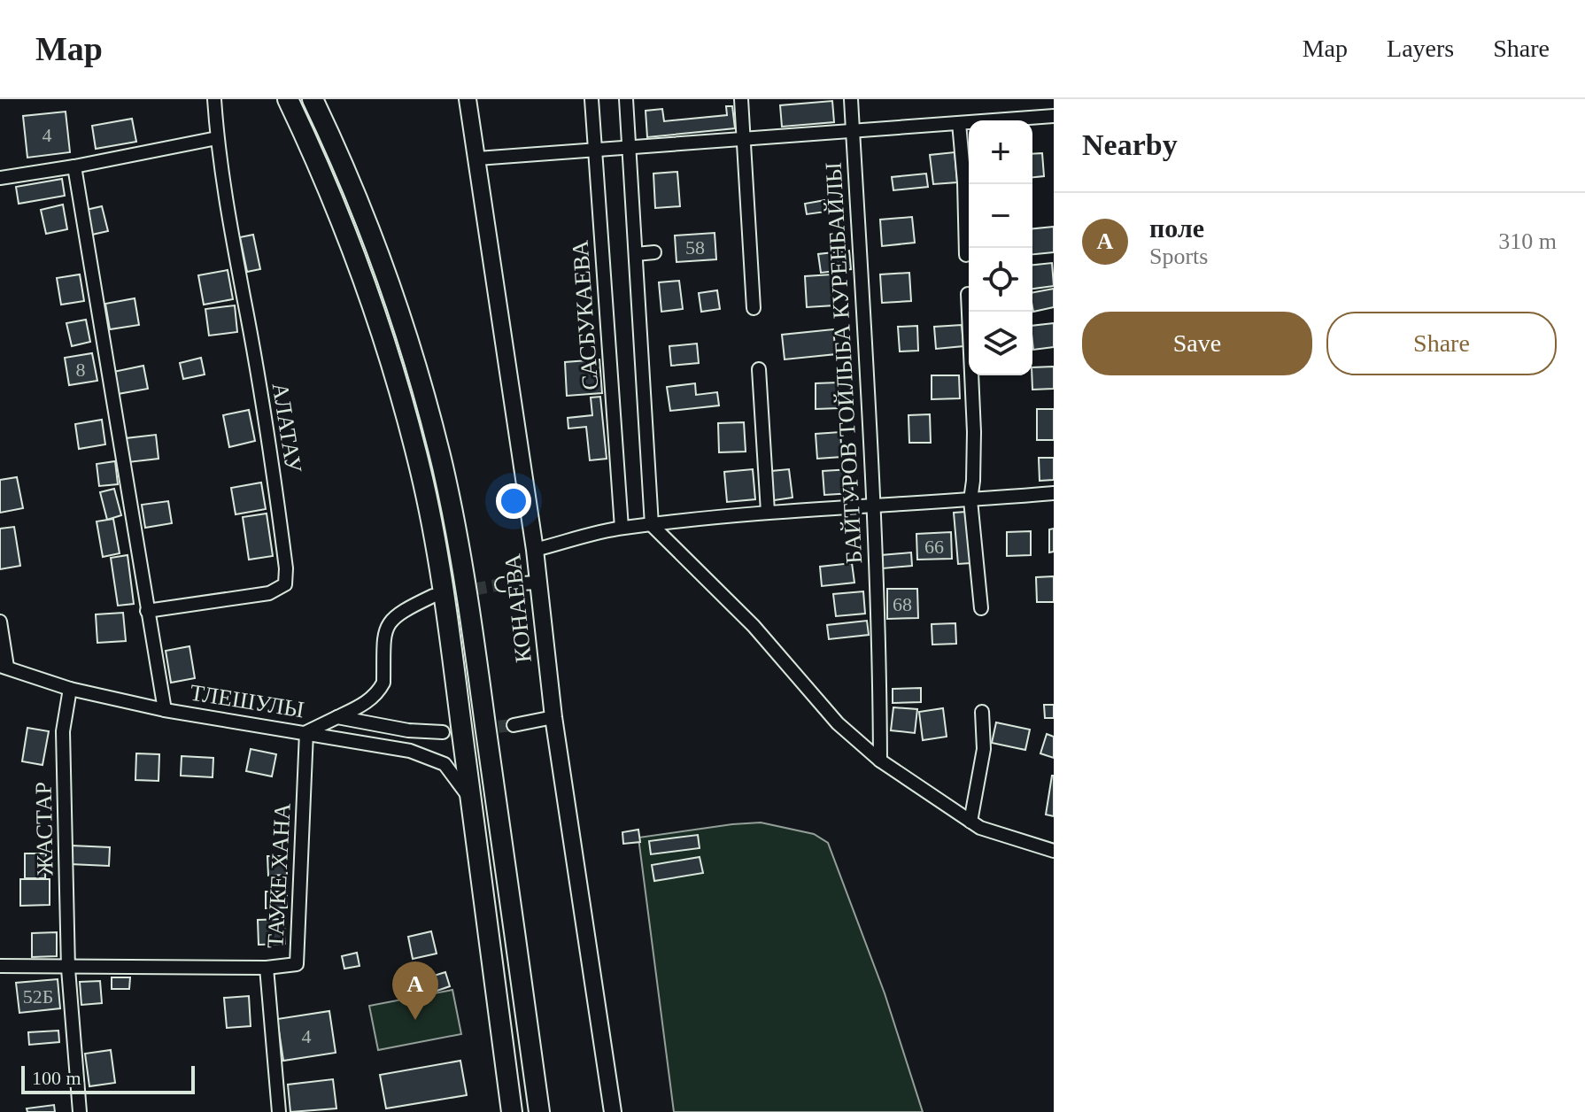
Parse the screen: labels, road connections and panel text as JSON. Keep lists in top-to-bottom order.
{
  "streets": {
    "main road": ["КОНАЕВА"],
    "street": [
      "САСБУКАЕВА",
      "БАЙТУРОВ ТОЙЛЫБА КУРЕНБАЙЛЫ",
      "АЛАТАУ",
      "ТЛЕШУЛЫ",
      "ЖАСТАР",
      "ТАУКЕ ХАНА"
    ]
  },
  "crossings": [
    ["ТЛЕШУЛЫ", "ЖАСТАР"],
    ["ТЛЕШУЛЫ", "ТАУКЕ ХАНА"],
    ["ЖАСТАР", "ТАУКЕ ХАНА"]
  ],
  "house_numbers": [
    "4",
    "58",
    "8",
    "66",
    "68",
    "52Б",
    "4"
  ],
  "scale_bar": "100 m",
  "page": {
    "header": "Map",
    "nav": ["Map", "Layers", "Share"],
    "heading": "Nearby",
    "map_buttons": ["+", "−"],
    "list": [
      {
        "mark": "A",
        "name": "поле",
        "note": "Sports",
        "value": "310 m"
      }
    ],
    "buttons": ["Save", "Share"],
    "pins": "A",
    "scale": "100 m"
  }
}
